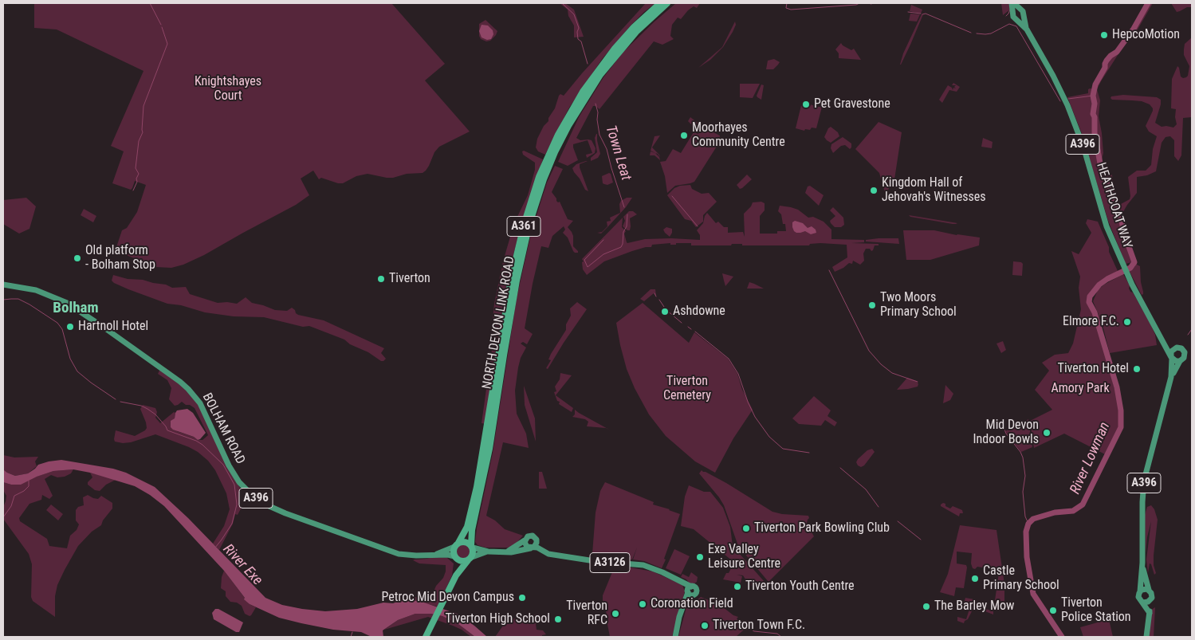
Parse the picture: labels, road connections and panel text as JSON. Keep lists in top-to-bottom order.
{
  "streets": {
    "highway": ["A361", "NORTH DEVON LINK ROAD"],
    "main road": [
      "A396",
      "HEATHCOAT WAY",
      "BOLHAM ROAD",
      "A3126"
    ]
  },
  "crossings": [
    ["A396", "HEATHCOAT WAY"],
    ["NORTH DEVON LINK ROAD", "BOLHAM ROAD"]
  ],
  "districts": ["Bolham"],
  "water": ["Town Leat", "River Lowman", "River Exe"],
  "parks": ["Knightshayes Court", "Tiverton Cemetery", "Amory Park"],
  "places": [
    "HepcoMotion",
    "Pet Gravestone",
    "Moorhayes Community Centre",
    "Kingdom Hall of Jehovah's Witnesses",
    "Old platform - Bolham Stop",
    "Tiverton",
    "Two Moors Primary School",
    "Ashdowne",
    "Elmore F.C.",
    "Hartnoll Hotel",
    "Tiverton Hotel",
    "Mid Devon Indoor Bowls",
    "Tiverton Park Bowling Club",
    "Exe Valley Leisure Centre",
    "Castle Primary School",
    "Tiverton Youth Centre",
    "Petroc Mid Devon Campus",
    "Coronation Field",
    "The Barley Mow",
    "Tiverton Police Station",
    "Tiverton RFC",
    "Tiverton High School",
    "Tiverton Town F.C."
  ]
}
